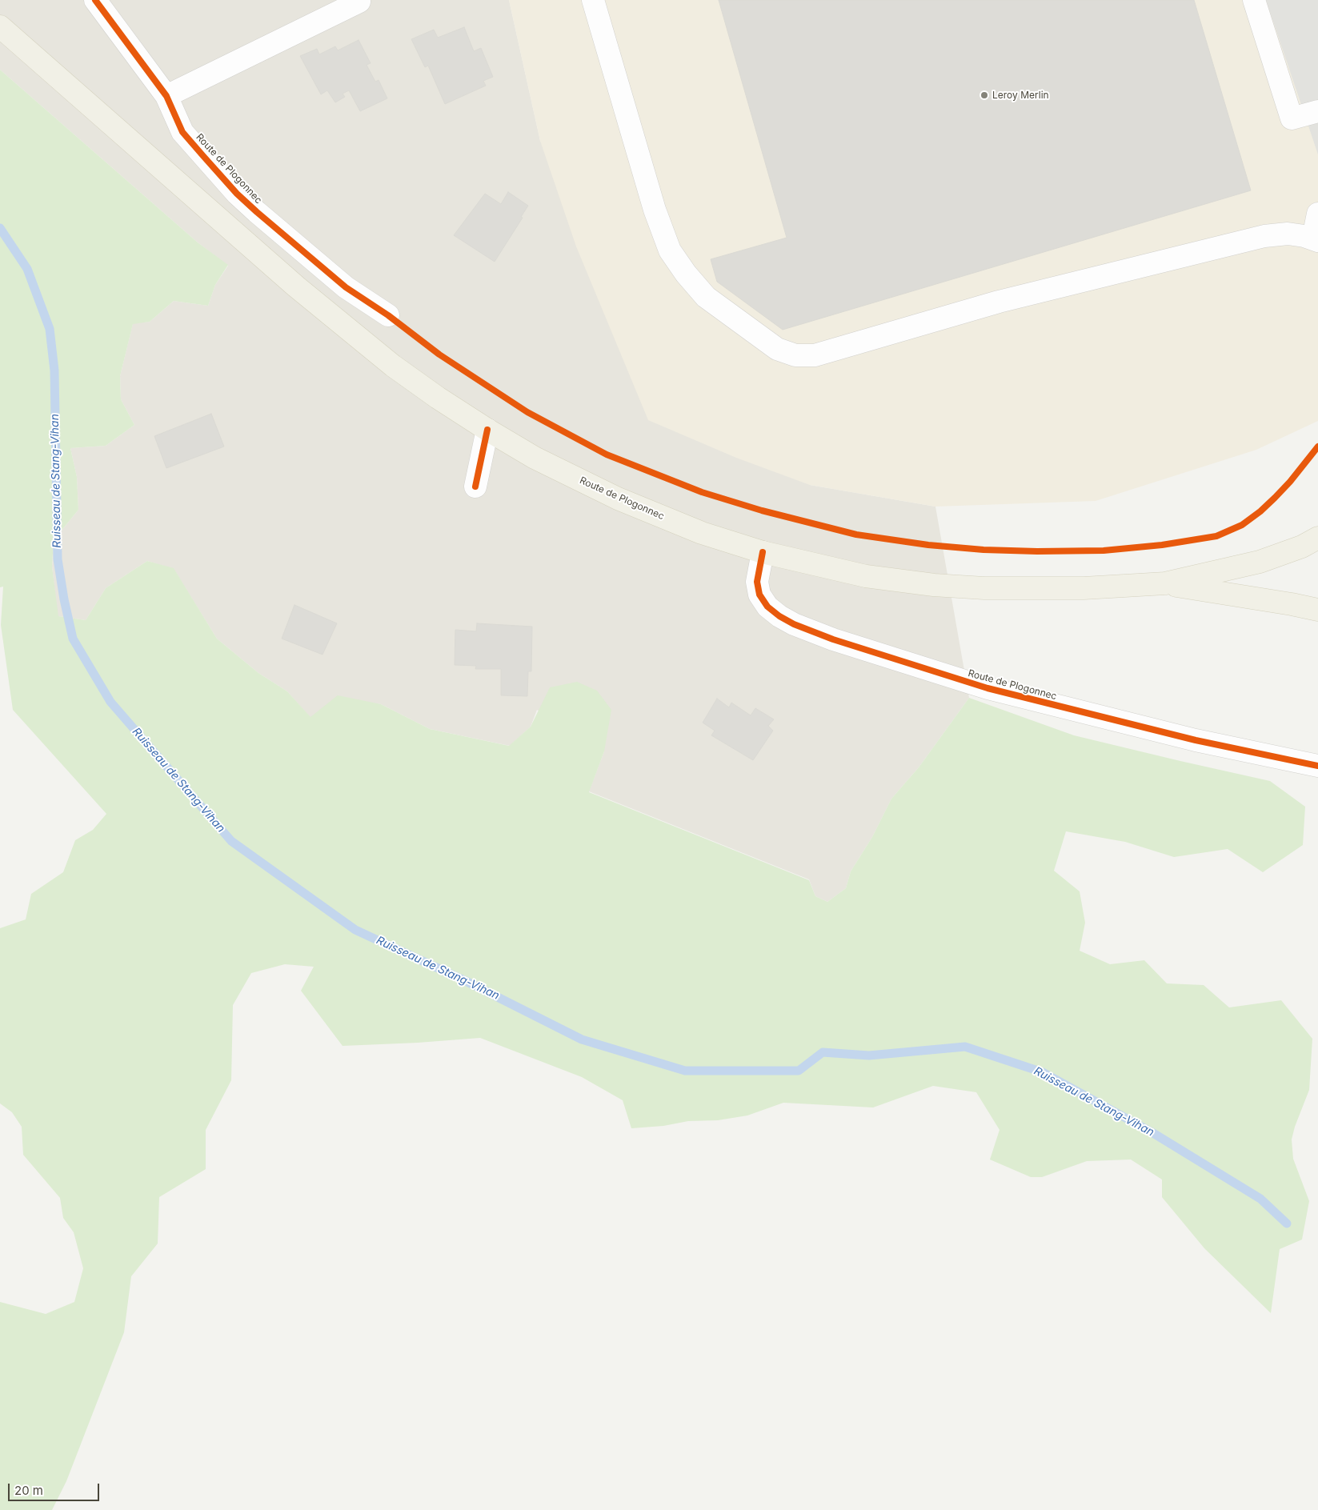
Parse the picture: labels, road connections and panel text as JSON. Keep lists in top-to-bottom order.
{
  "streets": {
    "main road": ["Route de Plogonnec"]
  },
  "water": ["Ruisseau de Stang-Vihan"],
  "places": ["Leroy Merlin"],
  "scale_bar": "20 m"
}
